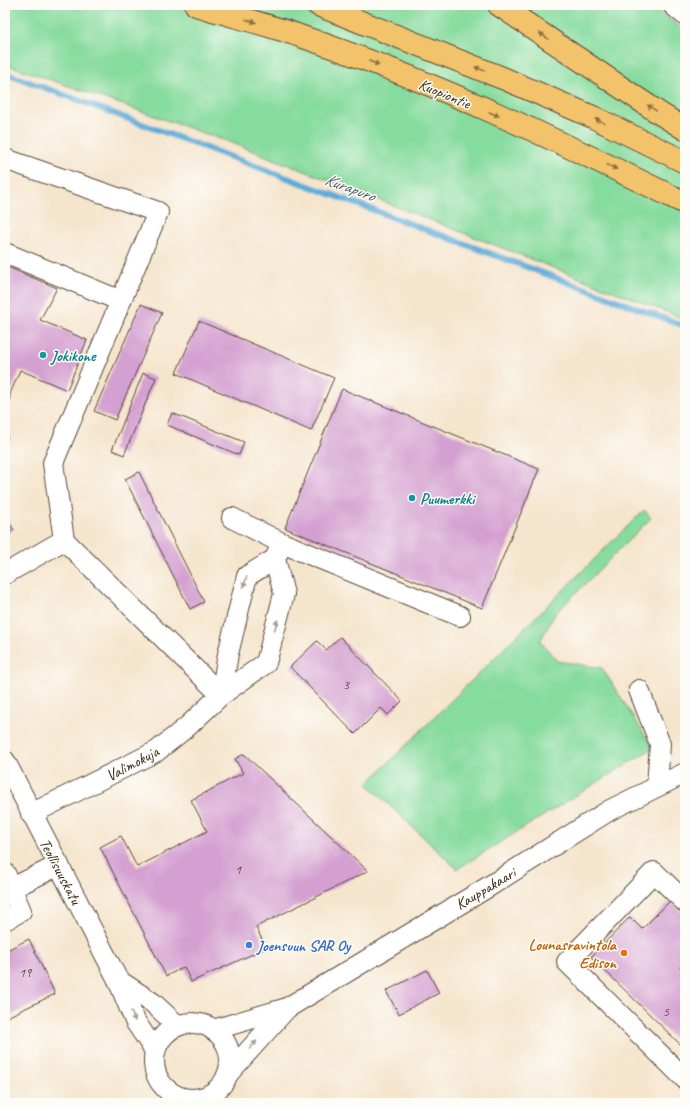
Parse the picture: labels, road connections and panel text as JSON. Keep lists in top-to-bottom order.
{
  "streets": {
    "highway": ["Kuopiontie"],
    "street": ["Valimokuja", "Teollisuuskatu", "Kauppakaari"]
  },
  "crossings": [
    ["Valimokuja", "Teollisuuskatu"],
    ["Teollisuuskatu", "Kauppakaari"]
  ],
  "water": ["Kurapuro"],
  "places": [
    "Jokikone",
    "Puumerkki",
    "Joensuun SAR Oy",
    "Lounasravintola Edison"
  ],
  "house_numbers": [
    "3",
    "1",
    "19",
    "5"
  ]
}
